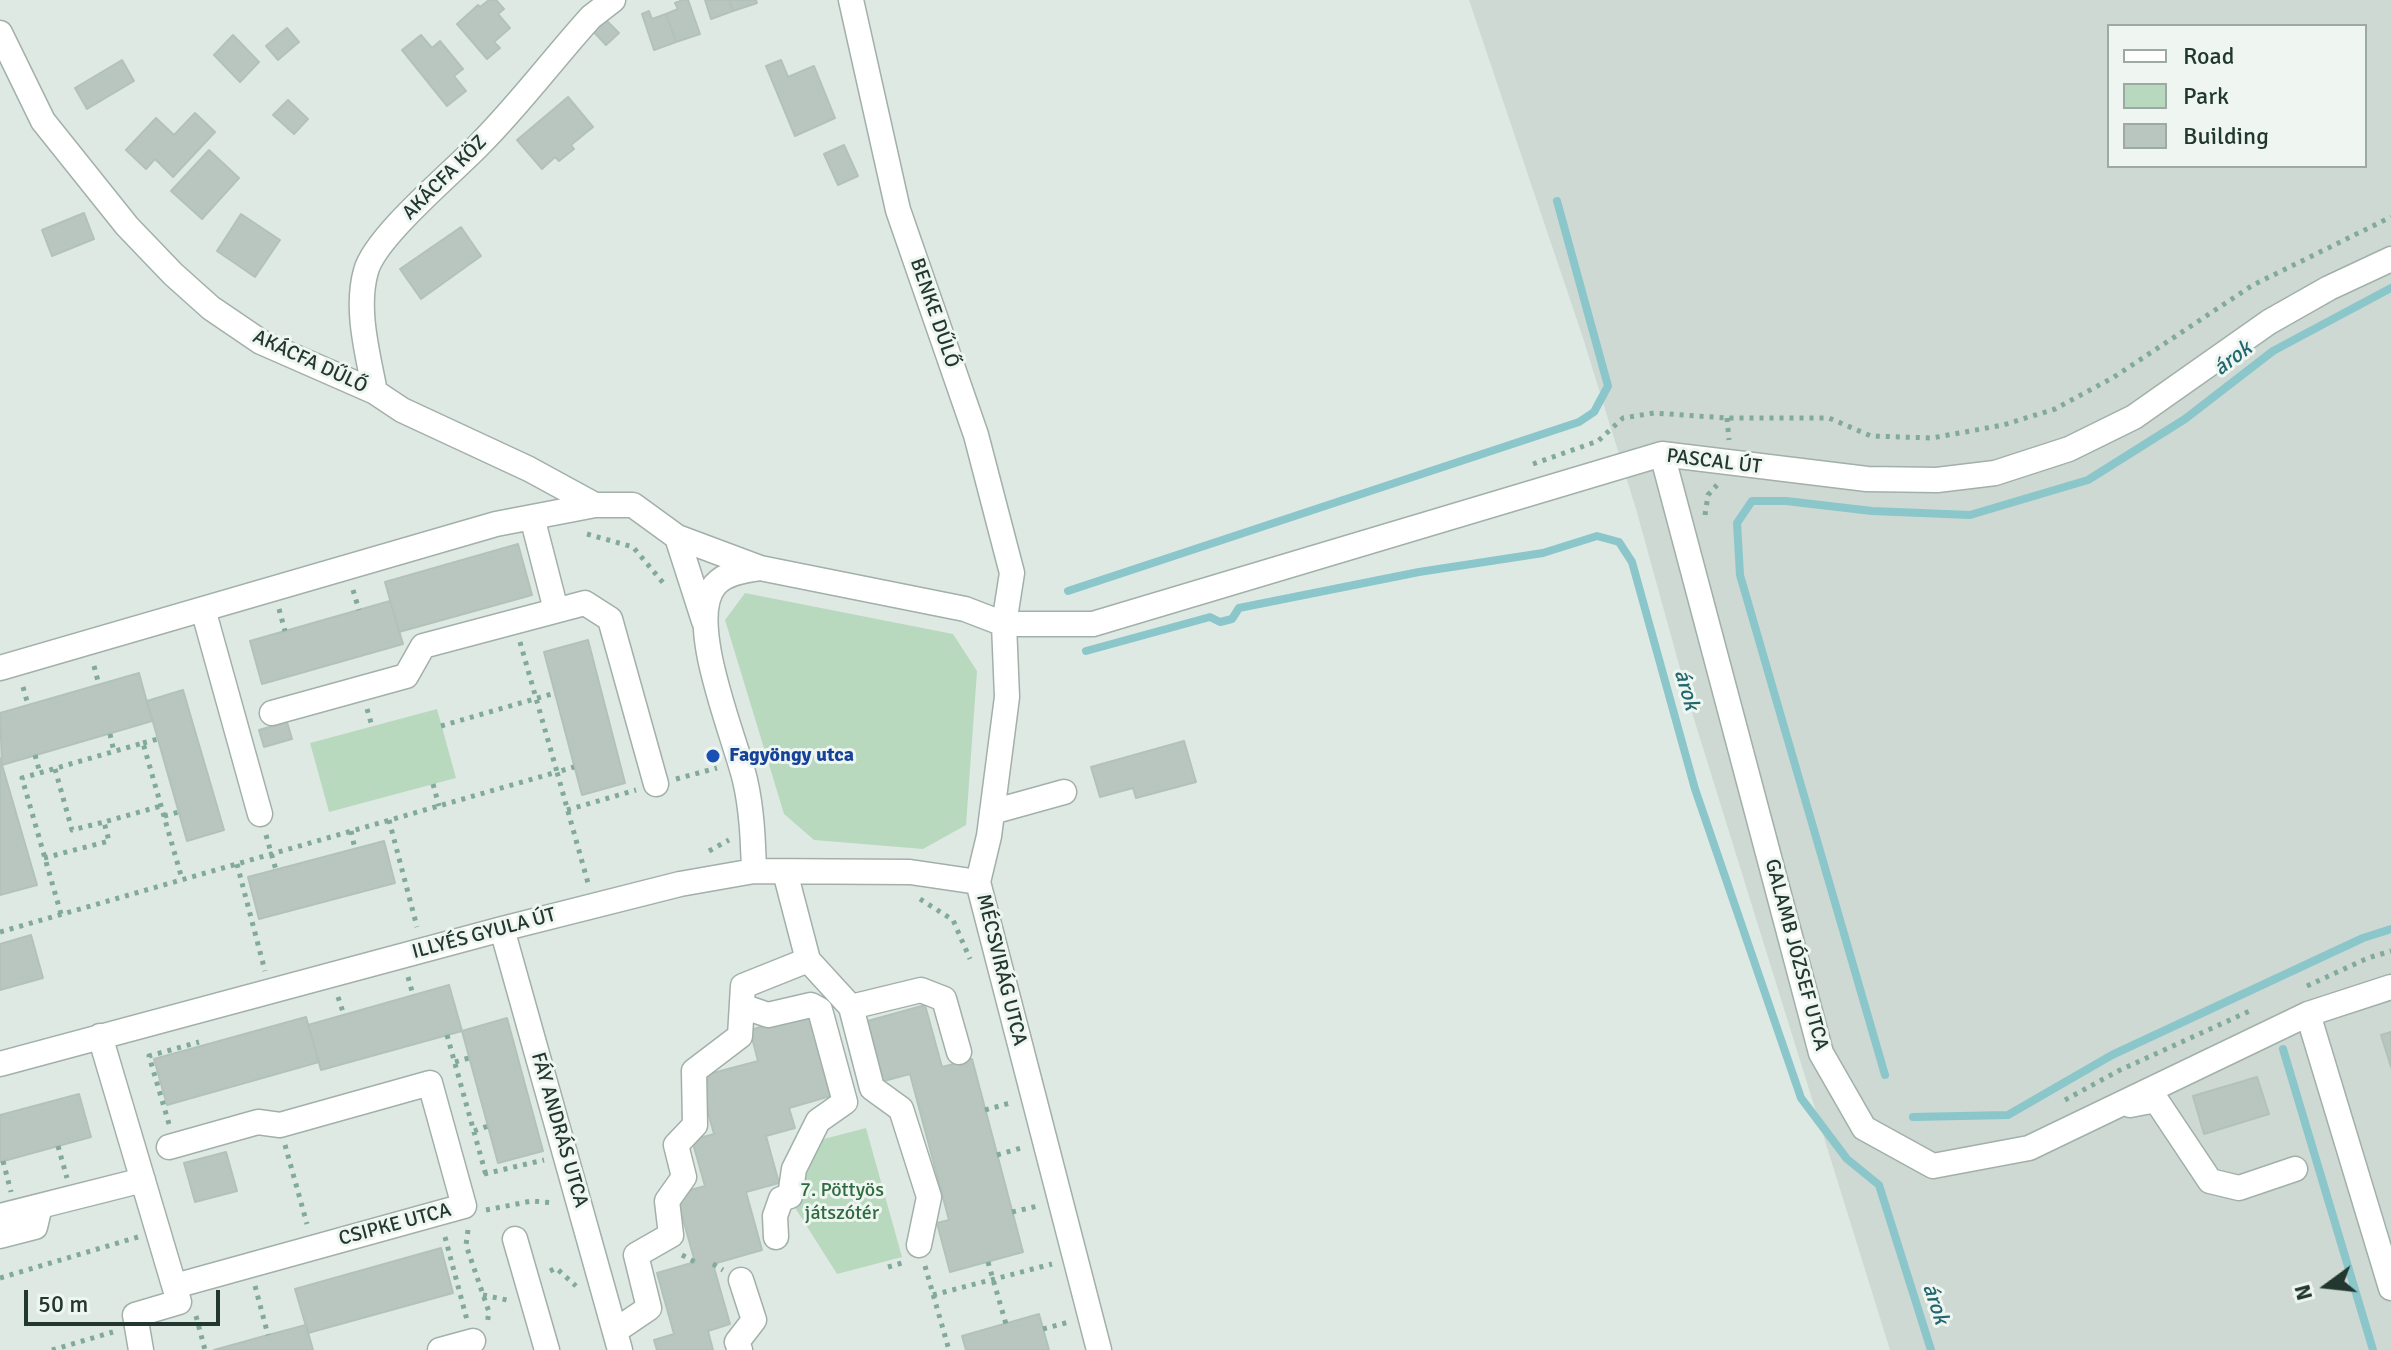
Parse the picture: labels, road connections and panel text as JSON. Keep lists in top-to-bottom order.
{
  "streets": {
    "street": [
      "AKÁCFA KÖZ",
      "BENKE DŰLŐ",
      "AKÁCFA DŰLŐ",
      "PASCAL ÚT",
      "ILLYÉS GYULA ÚT",
      "GALAMB JÓZSEF UTCA",
      "MÉCSVIRÁG UTCA",
      "FÁY ANDRÁS UTCA",
      "CSIPKE UTCA"
    ]
  },
  "crossings": [
    ["AKÁCFA KÖZ", "AKÁCFA DŰLŐ"],
    ["BENKE DŰLŐ", "PASCAL ÚT"],
    ["BENKE DŰLŐ", "MÉCSVIRÁG UTCA"],
    ["PASCAL ÚT", "GALAMB JÓZSEF UTCA"],
    ["PASCAL ÚT", "MÉCSVIRÁG UTCA"],
    ["ILLYÉS GYULA ÚT", "MÉCSVIRÁG UTCA"],
    ["ILLYÉS GYULA ÚT", "FÁY ANDRÁS UTCA"]
  ],
  "water": ["árok"],
  "parks": ["7. Pöttyös játszótér"],
  "places": ["Fagyöngy utca"],
  "legend": ["Road", "Park", "Building"],
  "scale_bar": "50 m",
  "north": "left"
}
